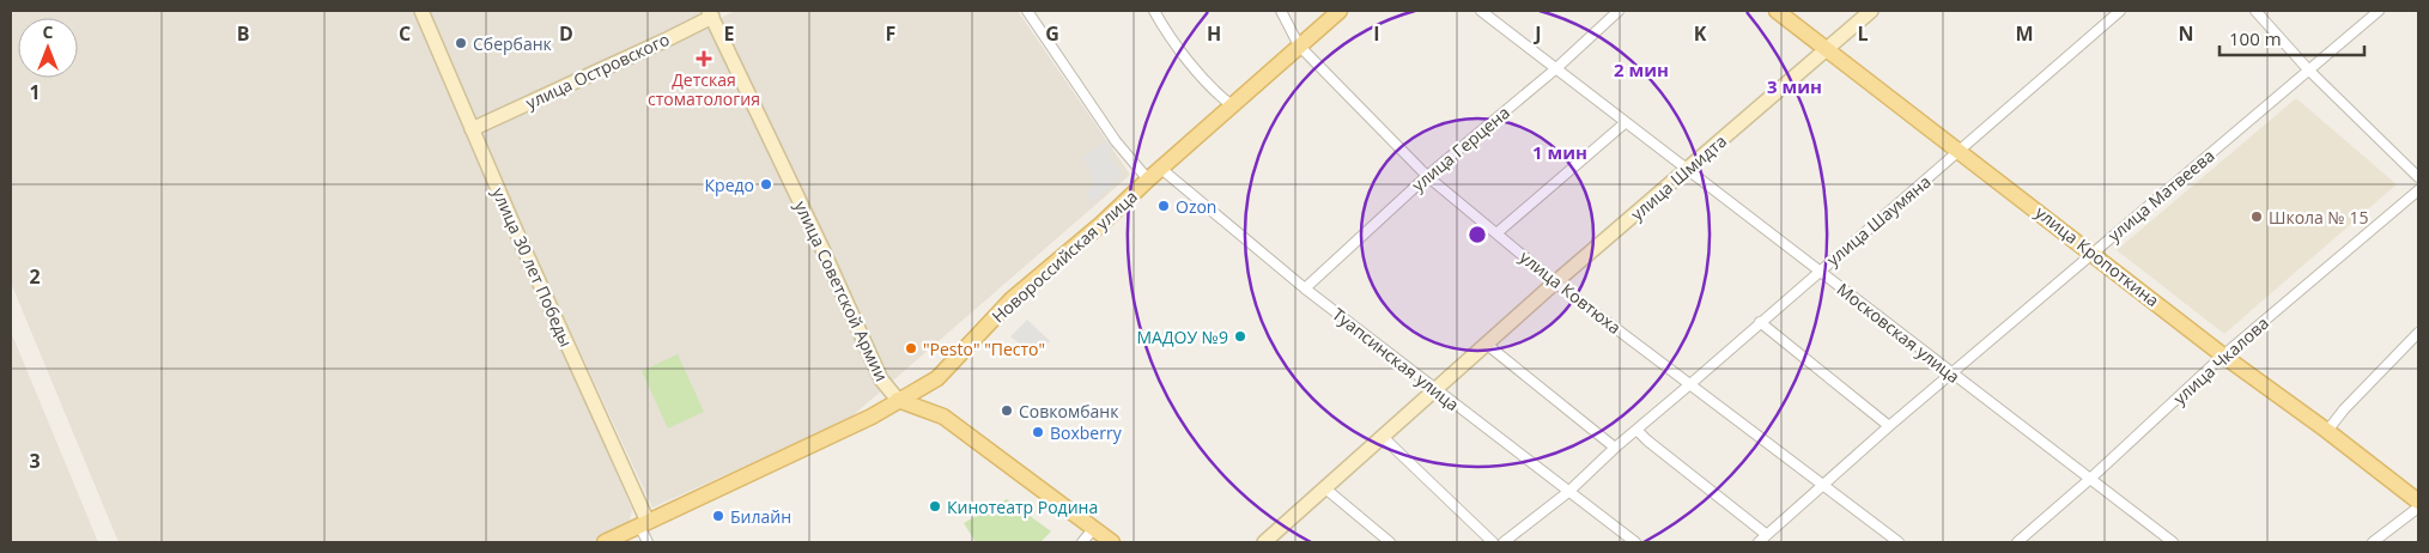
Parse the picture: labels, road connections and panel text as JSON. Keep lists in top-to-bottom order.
{
  "streets": {
    "main road": ["Новороссийская улица", "улица Кропоткина", "улица Советской Армии"],
    "street": [
      "улица Островского",
      "улица Герцена",
      "улица Шмидта",
      "улица Матвеева",
      "улица Шаумяна",
      "улица 30 лет Победы",
      "улица Ковтюха",
      "Московская улица",
      "Туапсинская улица",
      "улица Чкалова"
    ]
  },
  "crossings": [
    ["улица Островского", "улица 30 лет Победы"],
    ["улица Островского", "улица Советской Армии"],
    ["улица Герцена", "улица Ковтюха"],
    ["улица Герцена", "Московская улица"],
    ["улица Герцена", "Туапсинская улица"],
    ["улица Шмидта", "улица Кропоткина"],
    ["улица Шмидта", "улица Ковтюха"],
    ["улица Шмидта", "Московская улица"],
    ["улица Шмидта", "Туапсинская улица"],
    ["улица Матвеева", "улица Кропоткина"],
    ["улица Матвеева", "улица Ковтюха"],
    ["улица Матвеева", "Московская улица"],
    ["улица Шаумяна", "улица Кропоткина"],
    ["улица Шаумяна", "улица Ковтюха"],
    ["улица Шаумяна", "Московская улица"],
    ["улица Шаумяна", "Туапсинская улица"],
    ["Новороссийская улица", "улица 30 лет Победы"],
    ["Новороссийская улица", "улица Советской Армии"],
    ["Новороссийская улица", "улица Ковтюха"],
    ["Новороссийская улица", "Туапсинская улица"],
    ["улица Кропоткина", "улица Чкалова"],
    ["Московская улица", "улица Чкалова"]
  ],
  "places": {
    "other": [
      "Сбербанк",
      "Кредо",
      "Ozon",
      "Школа № 15",
      "МАДОУ №9",
      "\"Pesto\" \"Песто\"",
      "Совкомбанк",
      "Boxberry",
      "Кинотеатр Родина",
      "Билайн"
    ],
    "health": ["Детская стоматология"]
  },
  "scale_bar": "100 m",
  "north": "top",
  "grid": {
    "columns": [
      "B",
      "C",
      "D",
      "E",
      "F",
      "G",
      "H",
      "I",
      "J",
      "K",
      "L",
      "M",
      "N"
    ],
    "rows": ["1", "2", "3"]
  },
  "rings": ["2 мин", "3 мин", "1 мин"]
}
